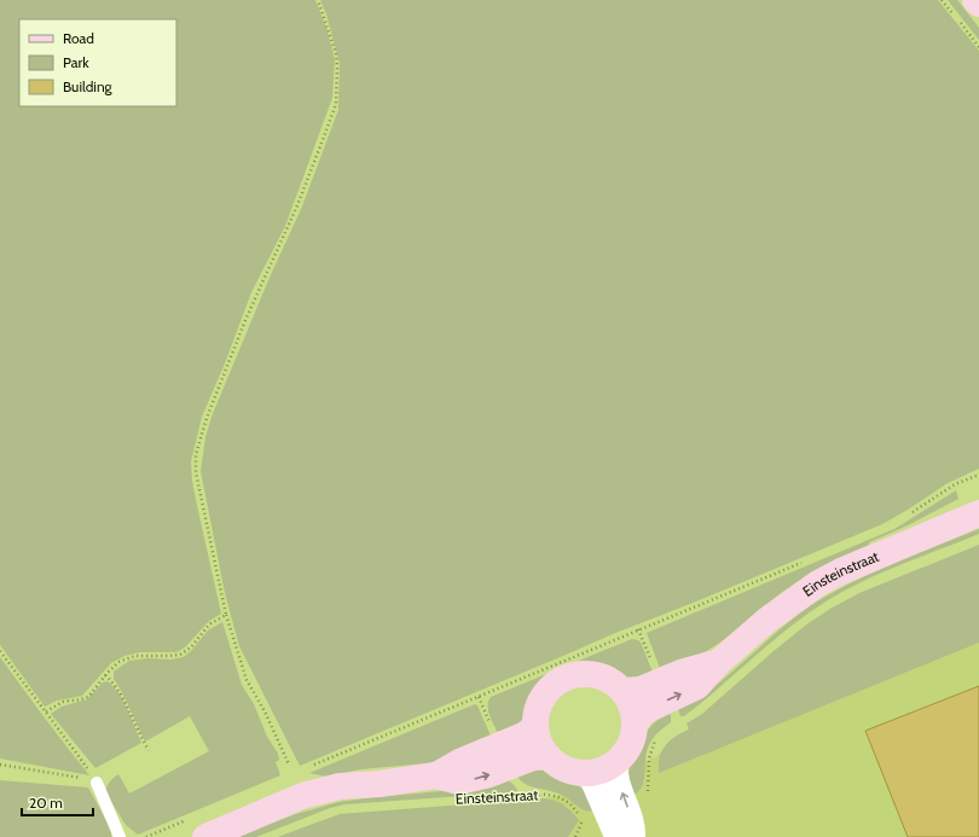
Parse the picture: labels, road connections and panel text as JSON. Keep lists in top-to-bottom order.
{
  "streets": {
    "street": ["Einsteinstraat"]
  },
  "legend": ["Road", "Park", "Building"],
  "scale_bar": "20 m"
}
